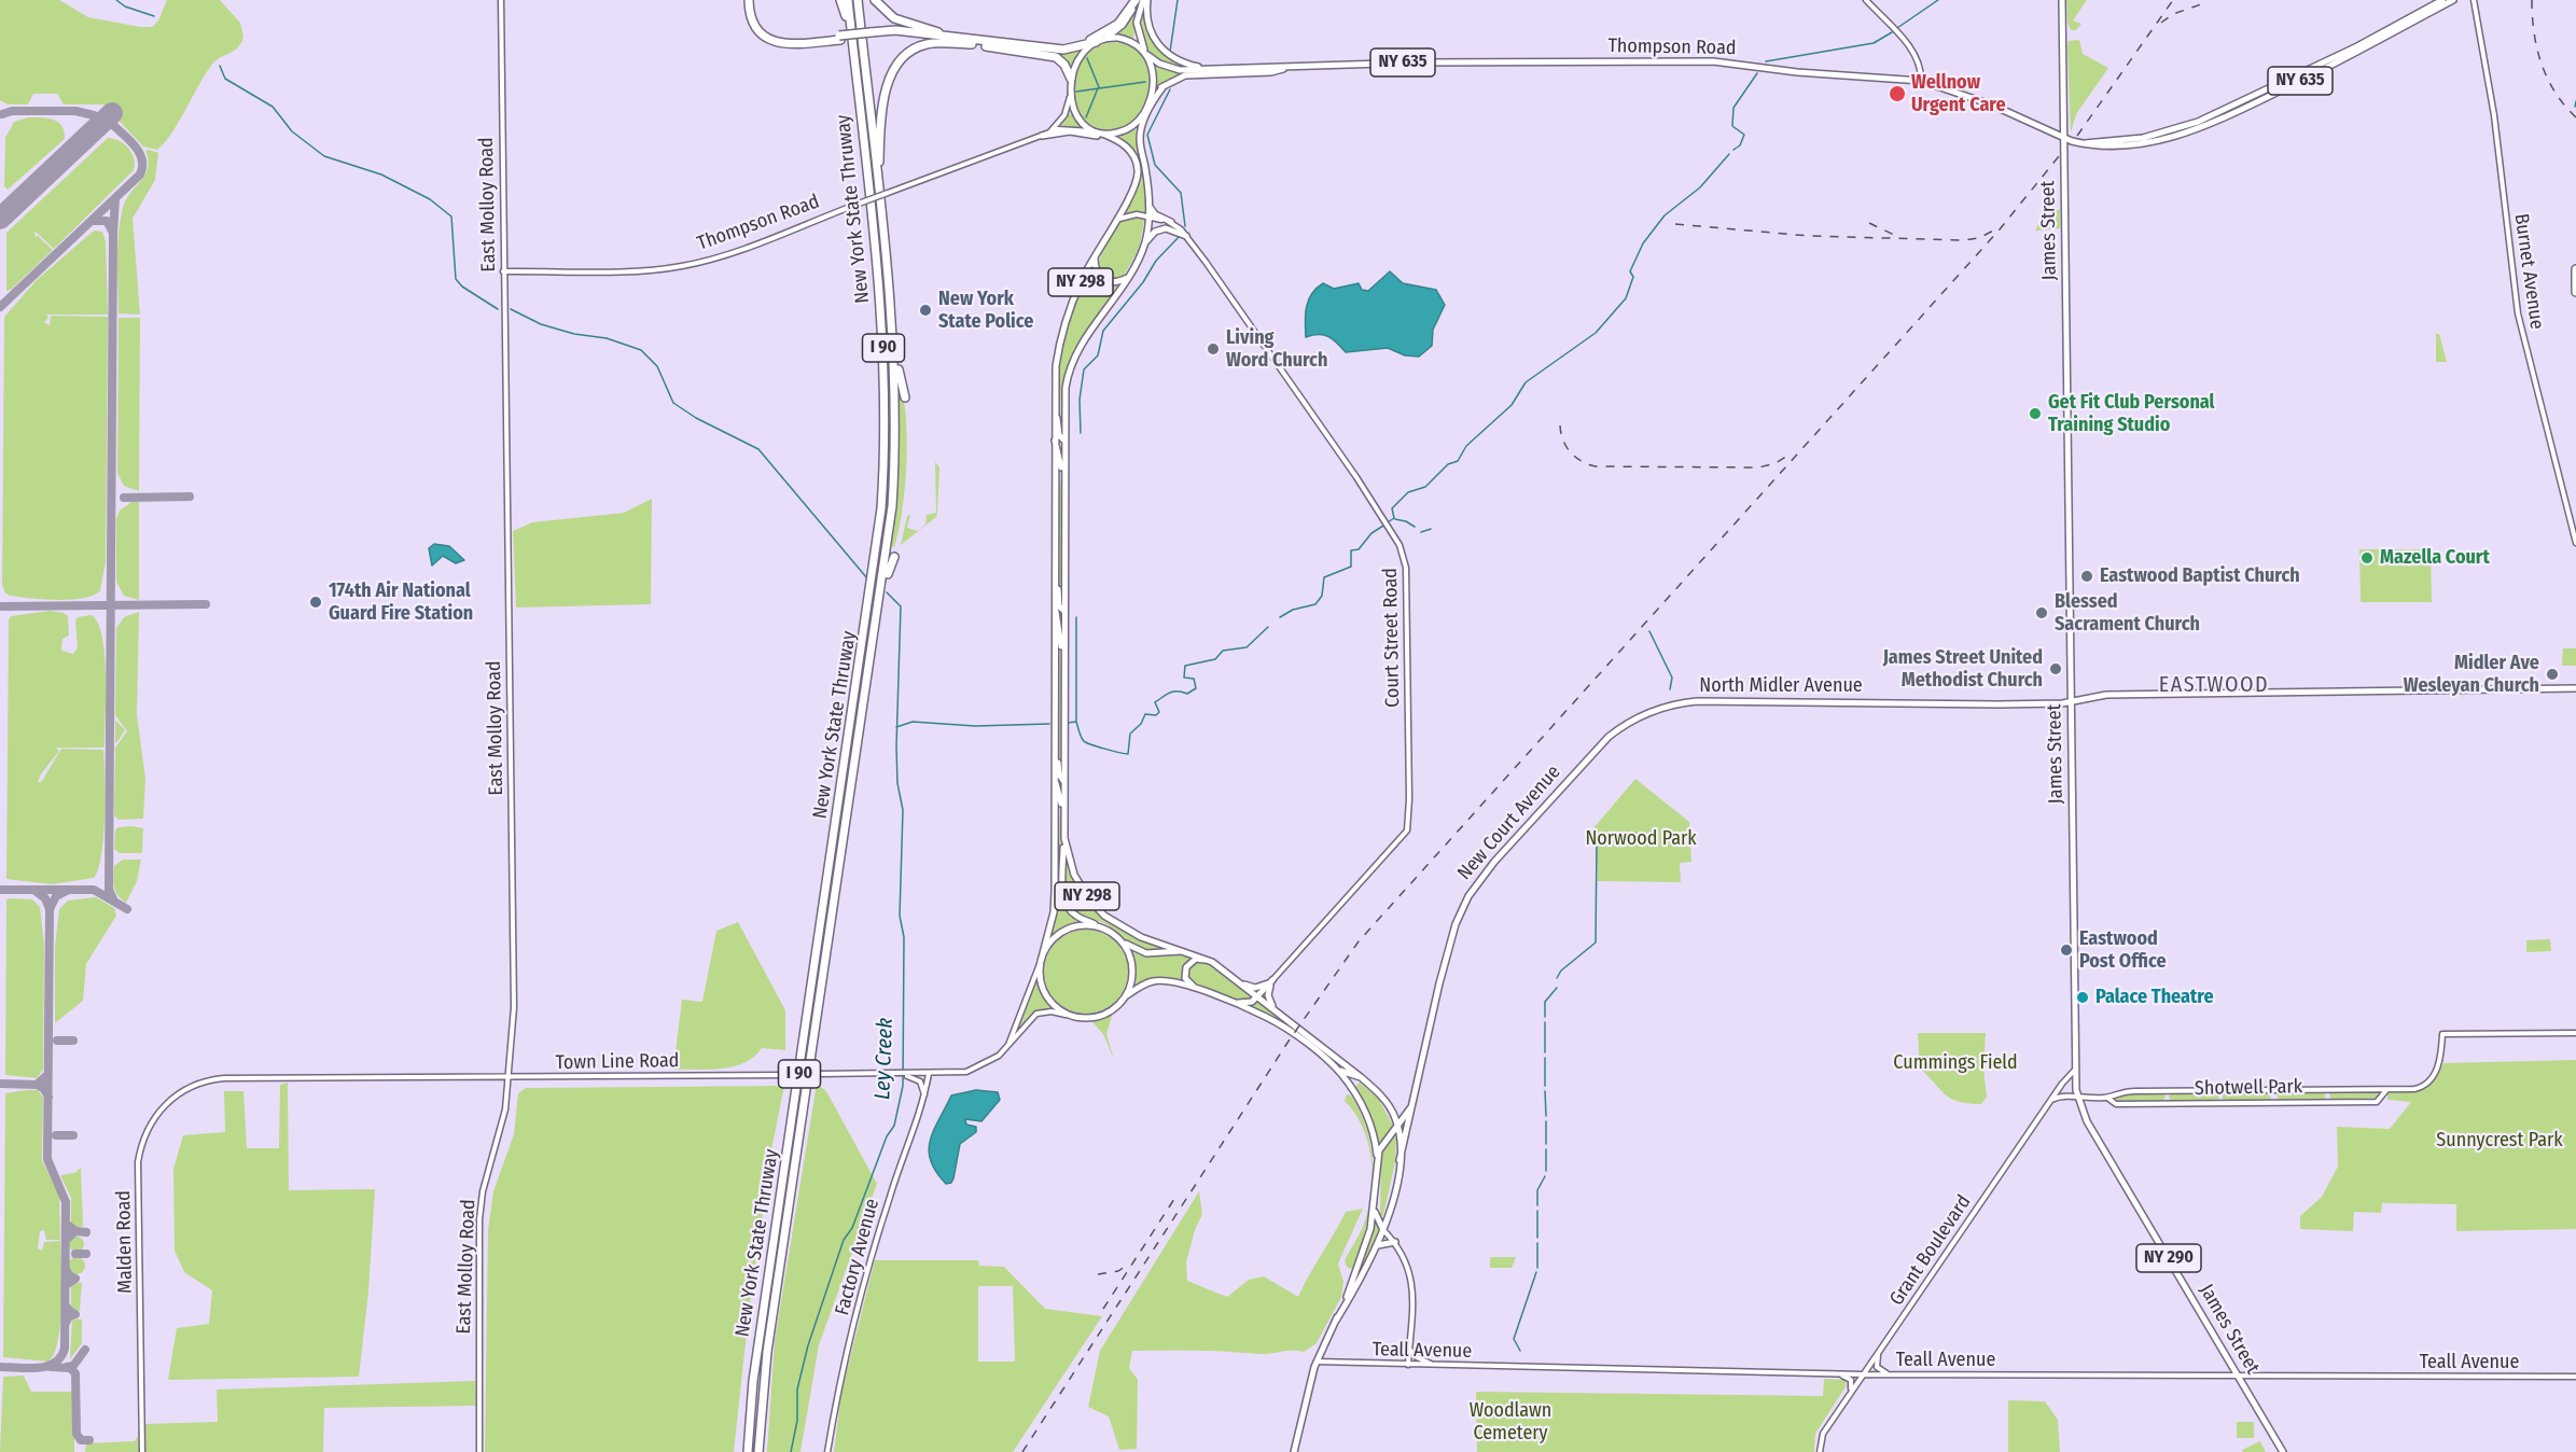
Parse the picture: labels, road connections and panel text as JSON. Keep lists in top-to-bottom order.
{
  "streets": {
    "highway": ["New York State Thruway", "I 90"],
    "main road": [
      "Thompson Road",
      "NY 635",
      "James Street",
      "NY 298",
      "North Midler Avenue",
      "New Court Avenue",
      "NY 290"
    ],
    "street": [
      "East Molloy Road",
      "Burnet Avenue",
      "Court Street Road",
      "Town Line Road",
      "Shotwell Park",
      "Malden Road",
      "Grant Boulevard",
      "Factory Avenue",
      "Teall Avenue"
    ]
  },
  "crossings": [
    ["Thompson Road", "East Molloy Road"],
    ["Thompson Road", "James Street"],
    ["Thompson Road", "NY 298"],
    ["East Molloy Road", "Town Line Road"],
    ["James Street", "North Midler Avenue"],
    ["James Street", "Shotwell Park"],
    ["James Street", "Grant Boulevard"],
    ["James Street", "Teall Avenue"],
    ["NY 298", "New Court Avenue"],
    ["NY 298", "Teall Avenue"],
    ["North Midler Avenue", "New Court Avenue"],
    ["Town Line Road", "Malden Road"],
    ["Grant Boulevard", "Teall Avenue"]
  ],
  "districts": ["EASTWOOD"],
  "water": ["Ley Creek"],
  "parks": [
    "Norwood Park",
    "Cummings Field",
    "Sunnycrest Park",
    "Woodlawn Cemetery"
  ],
  "places": [
    "Wellnow Urgent Care",
    "New York State Police",
    "Living Word Church",
    "Get Fit Club Personal Training Studio",
    "Mazella Court",
    "Eastwood Baptist Church",
    "174th Air National Guard Fire Station",
    "Blessed Sacrament Church",
    "James Street United Methodist Church",
    "Midler Ave Wesleyan Church",
    "Eastwood Post Office",
    "Palace Theatre"
  ]
}
